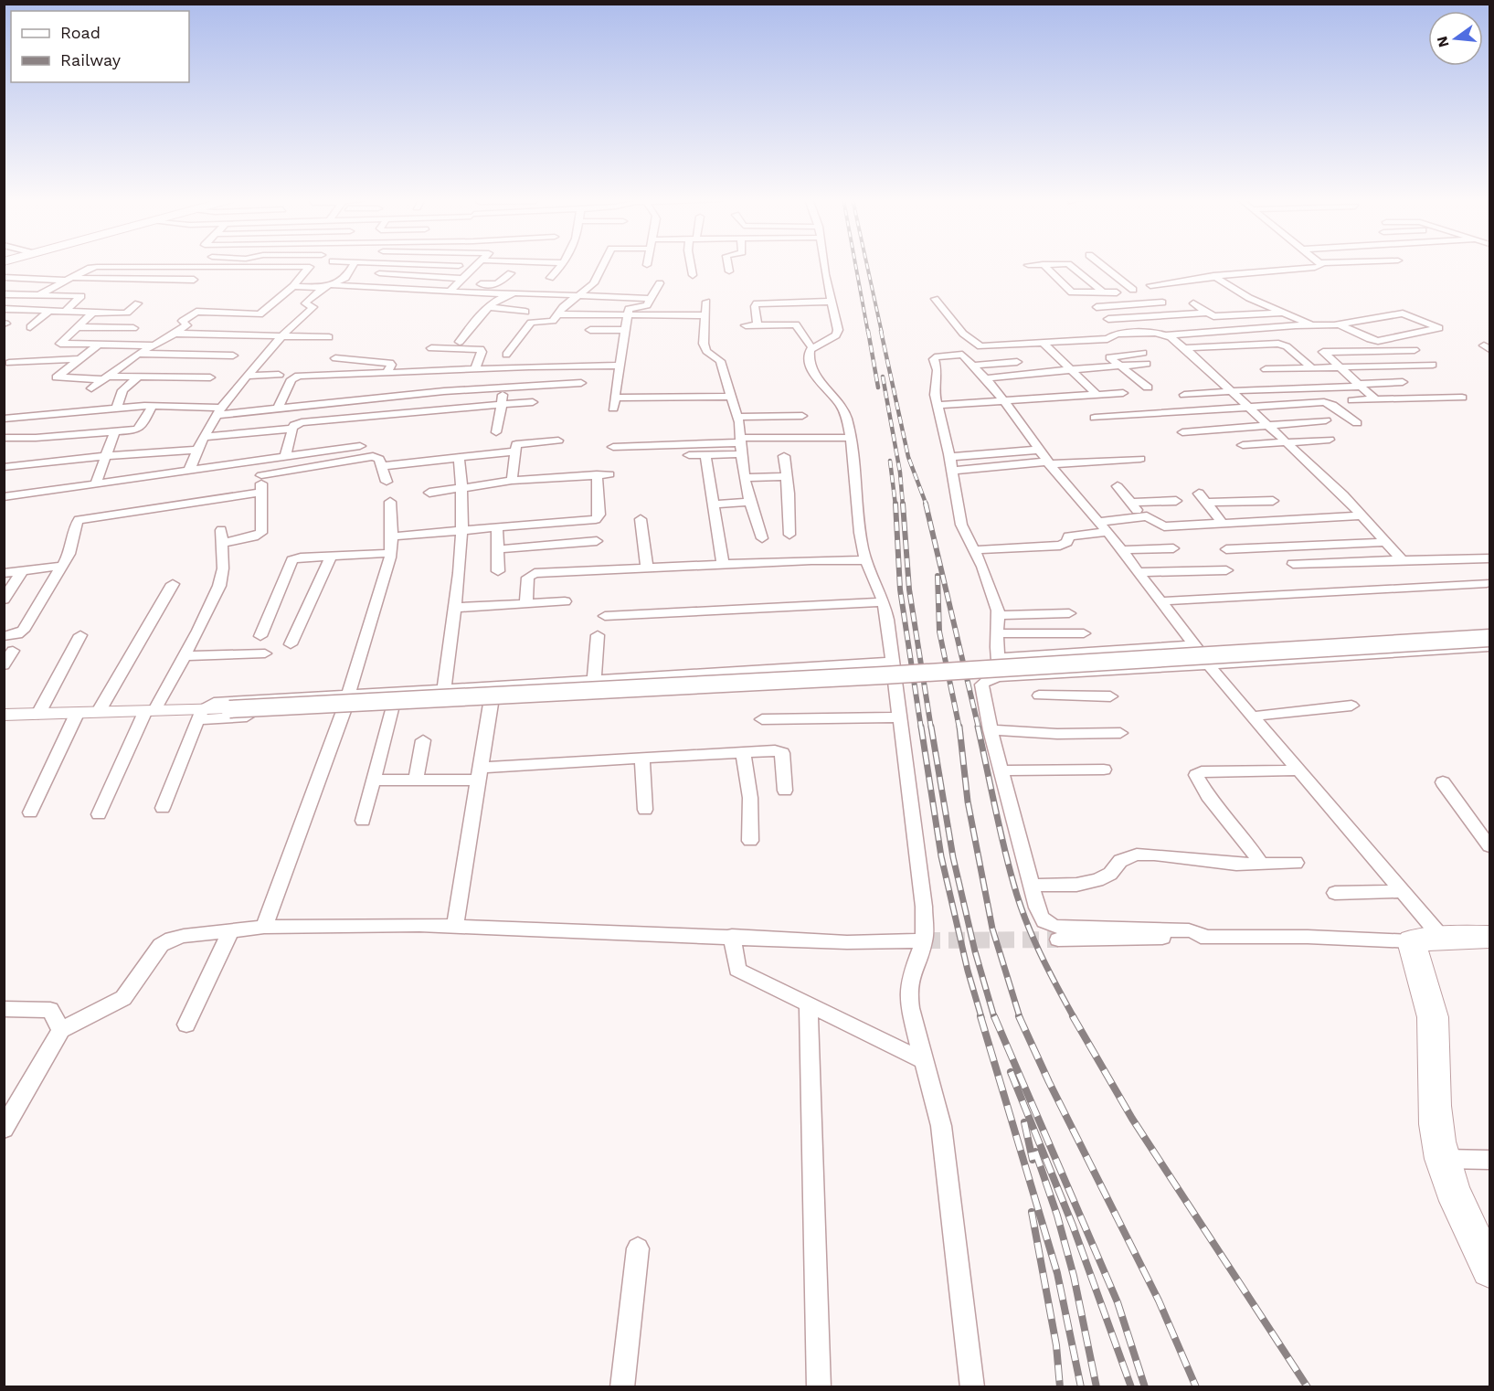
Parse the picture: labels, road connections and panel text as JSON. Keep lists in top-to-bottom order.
{
  "legend": ["Road", "Railway"],
  "north": "left"
}
